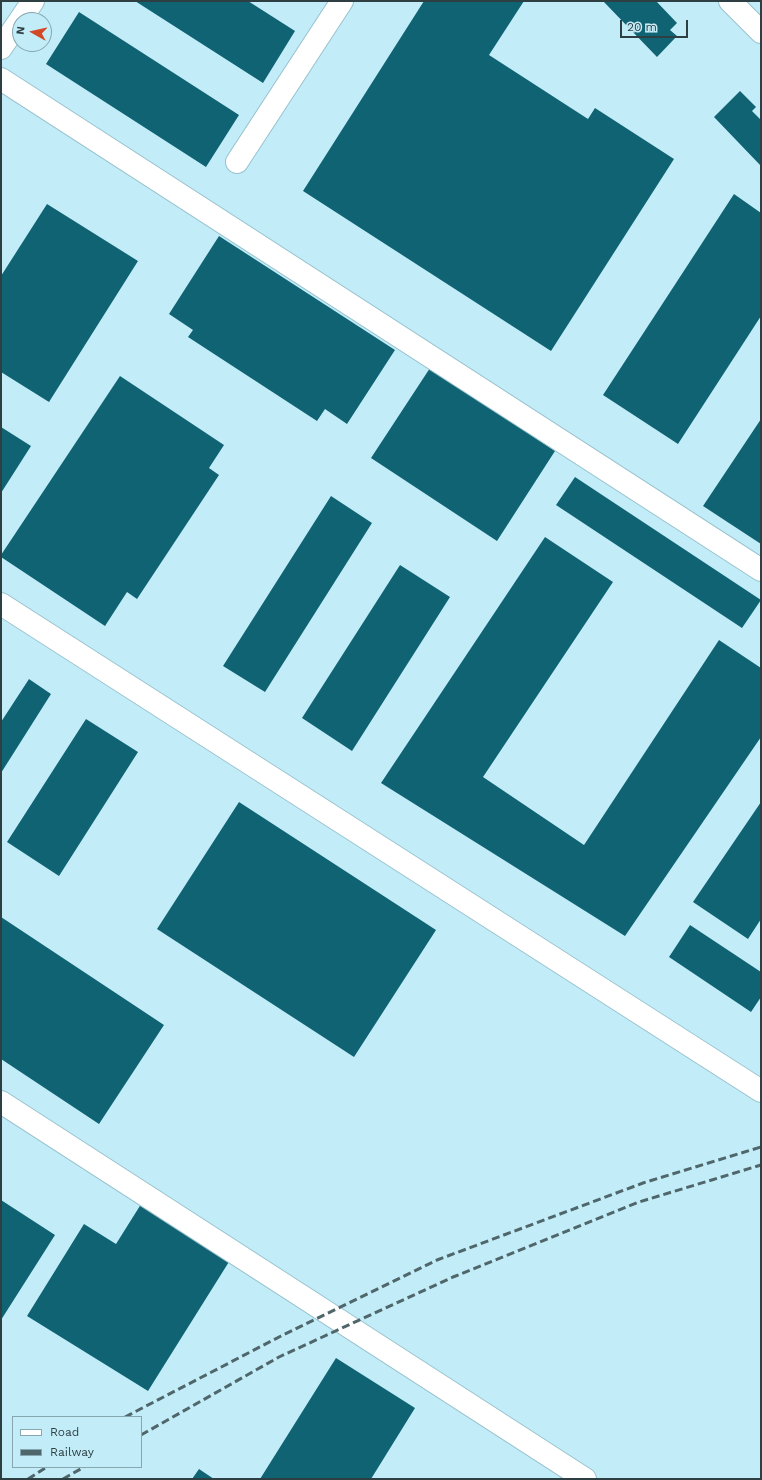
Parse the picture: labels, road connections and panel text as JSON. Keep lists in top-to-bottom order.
{
  "legend": ["Road", "Railway"],
  "scale_bar": "20 m",
  "north": "left"
}
